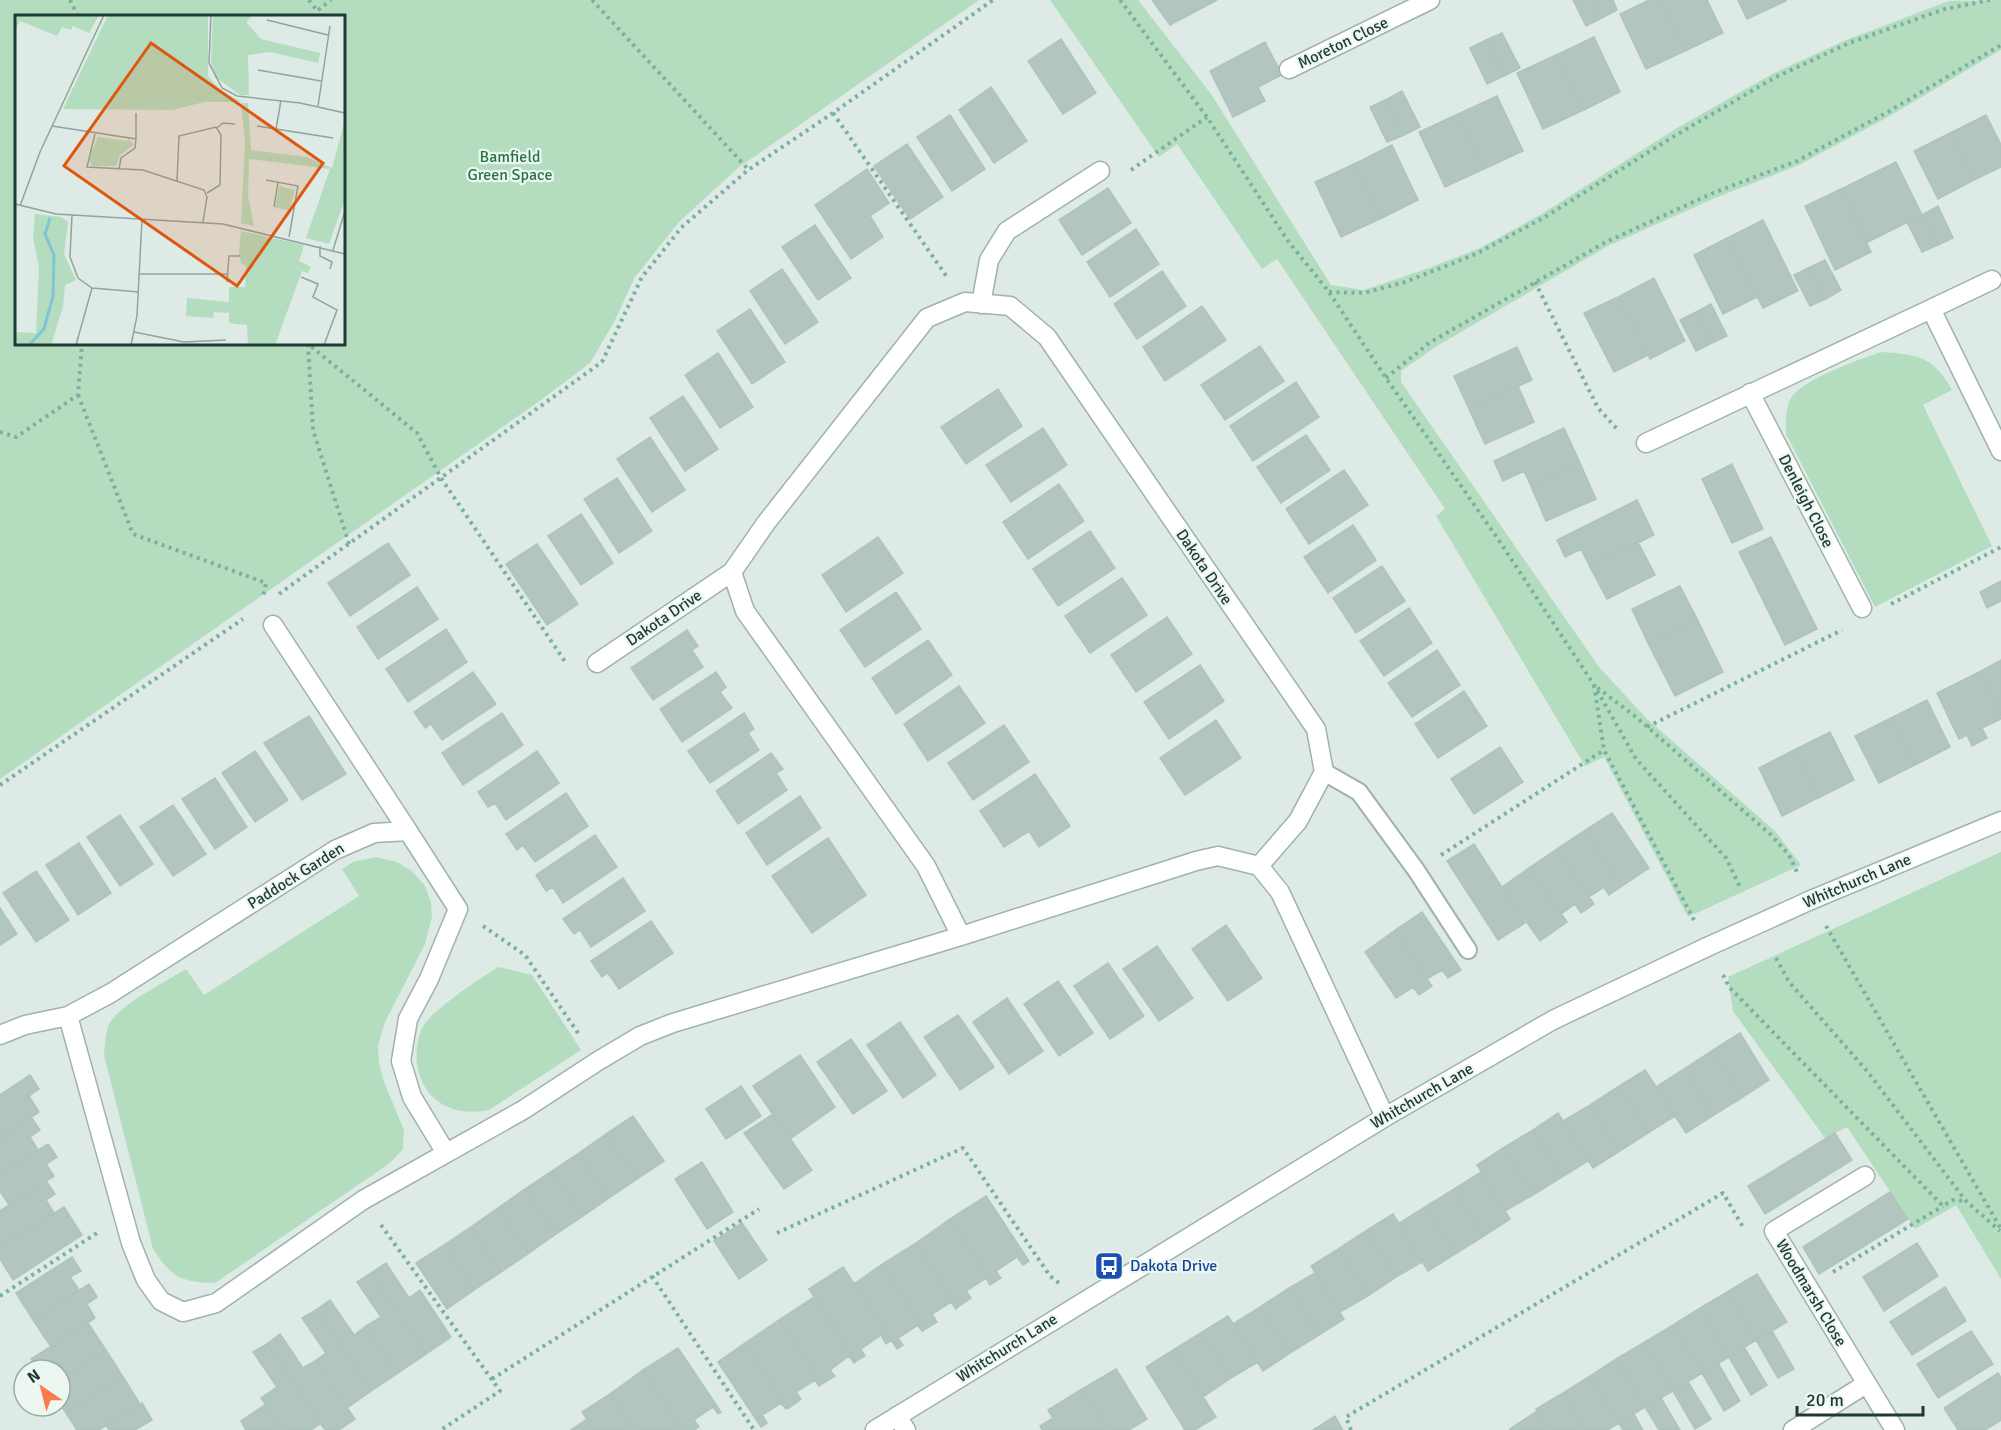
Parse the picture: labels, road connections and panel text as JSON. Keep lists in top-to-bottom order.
{
  "streets": {
    "street": [
      "Moreton Close",
      "Denleigh Close",
      "Dakota Drive",
      "Paddock Garden",
      "Whitchurch Lane",
      "Woodmarsh Close"
    ]
  },
  "parks": ["Bamfield Green Space"],
  "places": {
    "bus stop": ["Dakota Drive"]
  },
  "scale_bar": "20 m",
  "north": "top left"
}
